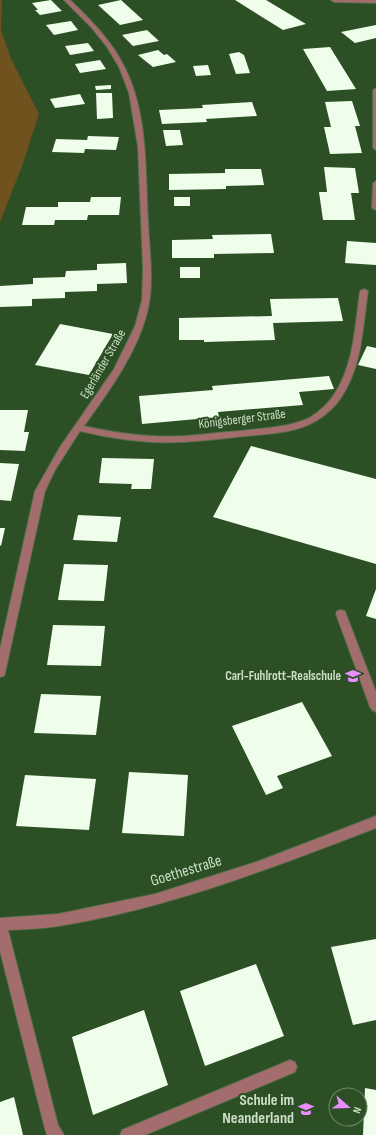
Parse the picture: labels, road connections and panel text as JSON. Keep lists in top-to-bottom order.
{
  "streets": {
    "street": ["Egerländer Straße", "Königsberger Straße", "Goethestraße"]
  },
  "crossings": [
    ["Egerländer Straße", "Königsberger Straße"]
  ],
  "places": {
    "school or university": ["Carl-Fuhlrott-Realschule", "Schule im Neanderland"]
  },
  "north": "right"
}
